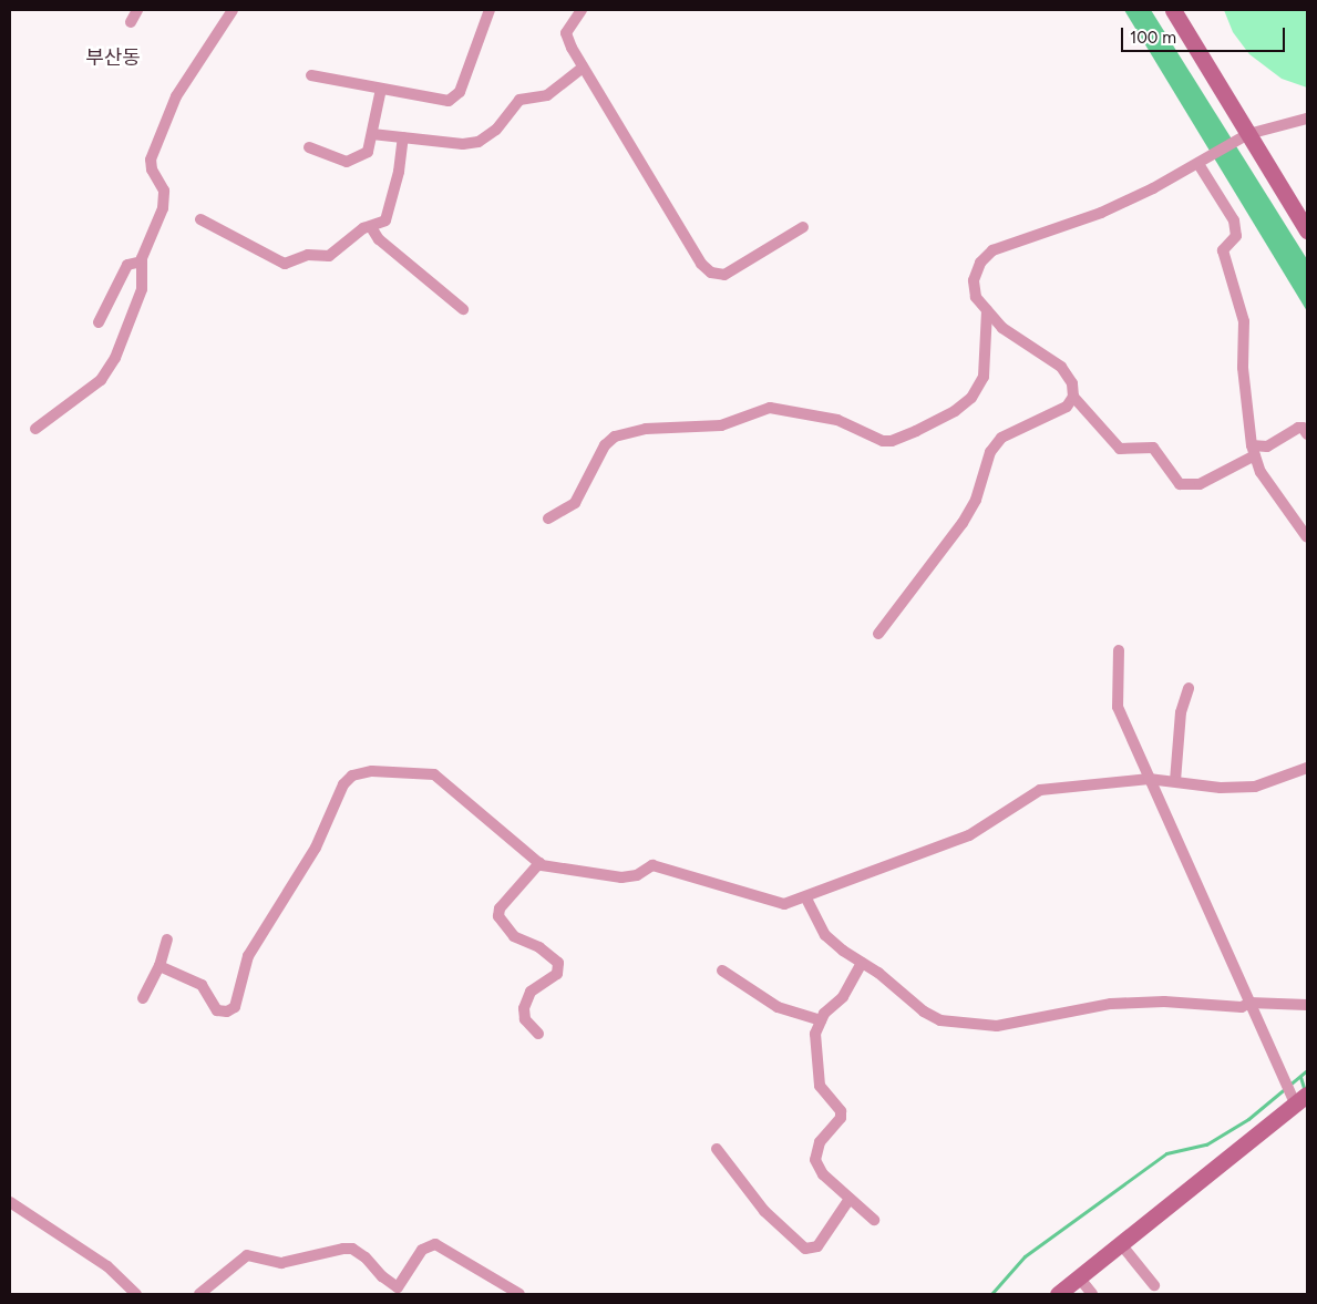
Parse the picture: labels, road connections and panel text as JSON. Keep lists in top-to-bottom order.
{
  "districts": ["부산동"],
  "scale_bar": "100 m"
}
